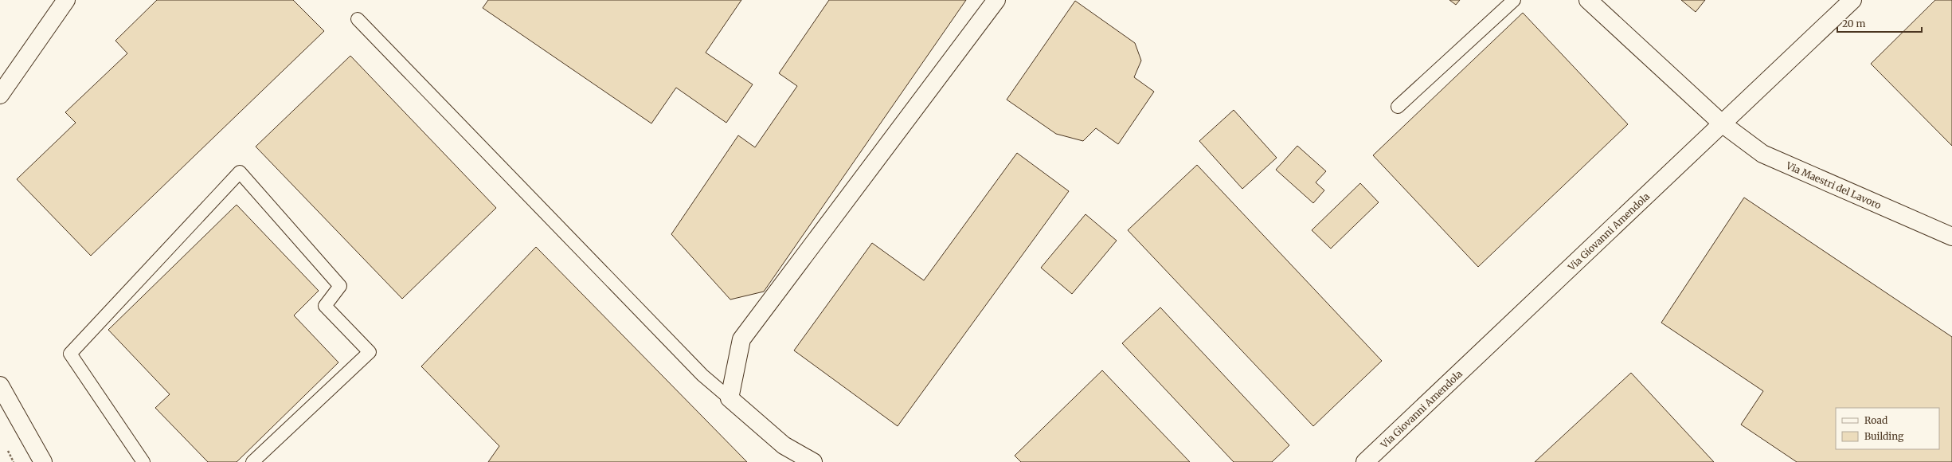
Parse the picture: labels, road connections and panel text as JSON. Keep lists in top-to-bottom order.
{
  "streets": {
    "street": ["Via Maestri del Lavoro", "Via Giovanni Amendola"]
  },
  "crossings": [
    ["Via Maestri del Lavoro", "Via Giovanni Amendola"]
  ],
  "legend": ["Road", "Building"],
  "scale_bar": "20 m"
}
